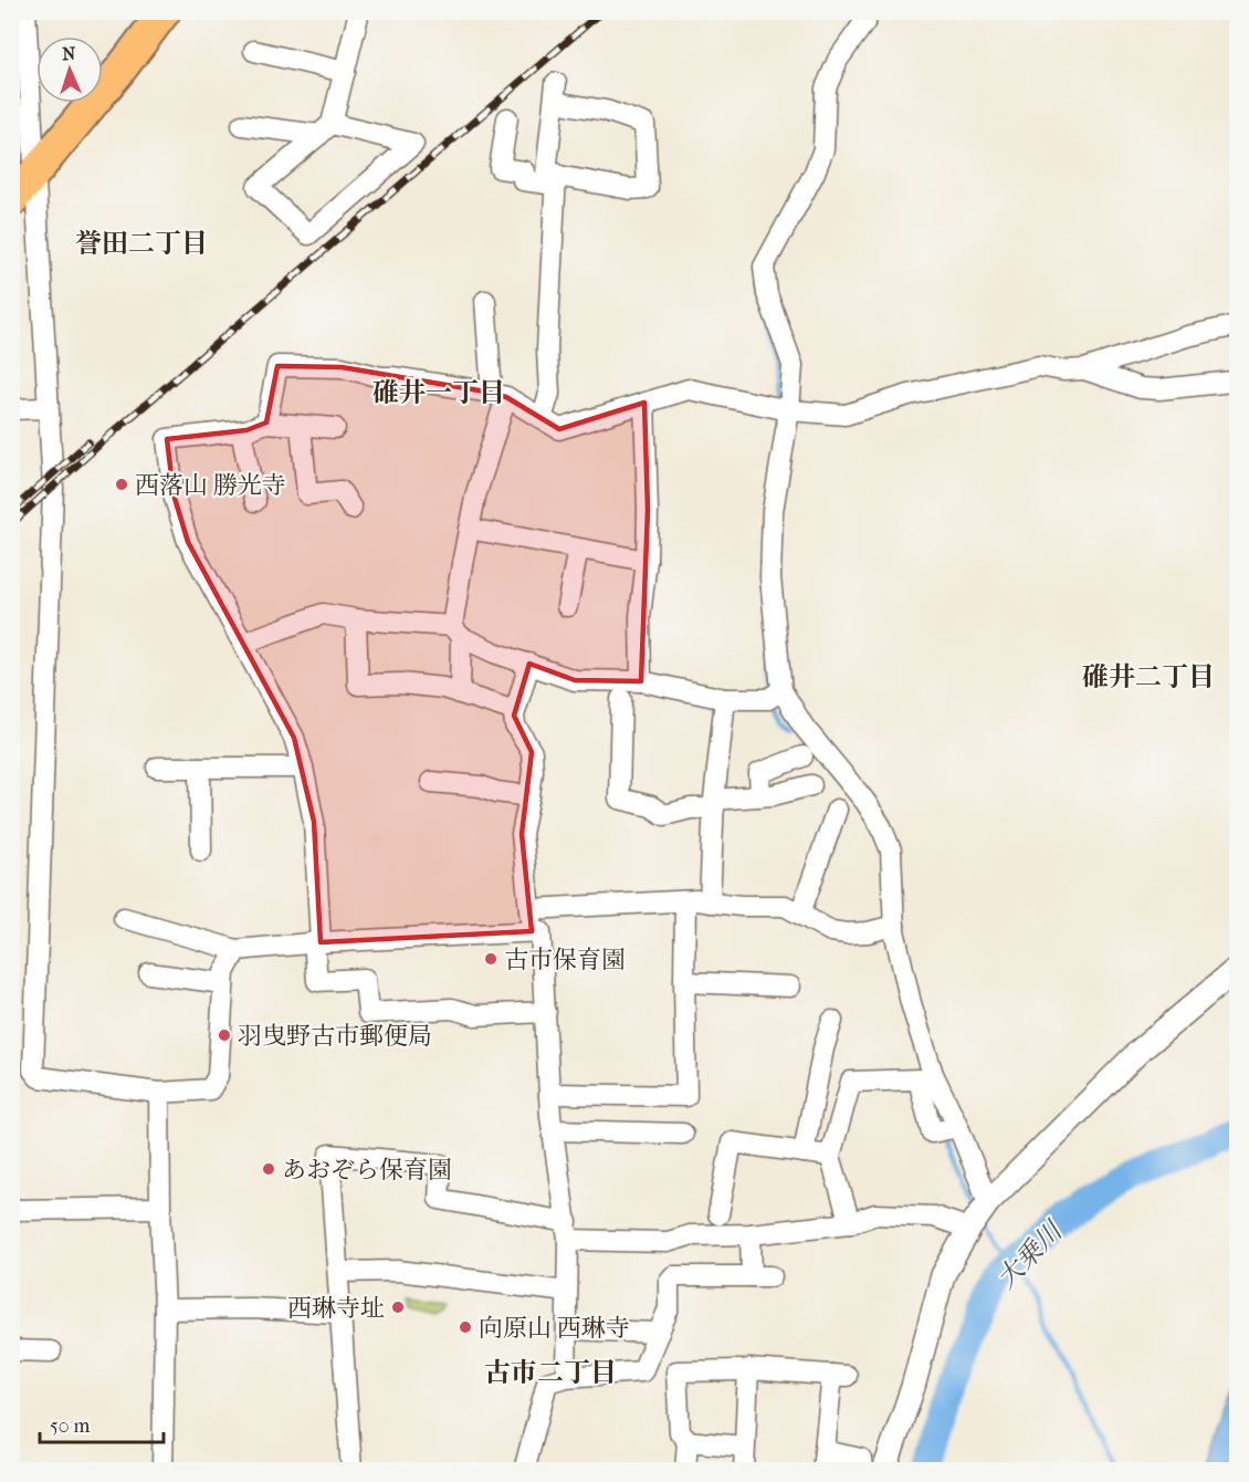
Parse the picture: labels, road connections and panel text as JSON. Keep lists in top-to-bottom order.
{
  "districts": [
    "誉田二丁目",
    "碓井一丁目",
    "碓井二丁目",
    "古市二丁目"
  ],
  "water": ["大乗川"],
  "places": [
    "西落山 勝光寺",
    "古市保育園",
    "羽曳野古市郵便局",
    "あおぞら保育園",
    "西琳寺址",
    "向原山 西琳寺"
  ],
  "scale_bar": "50 m",
  "north": "top"
}
